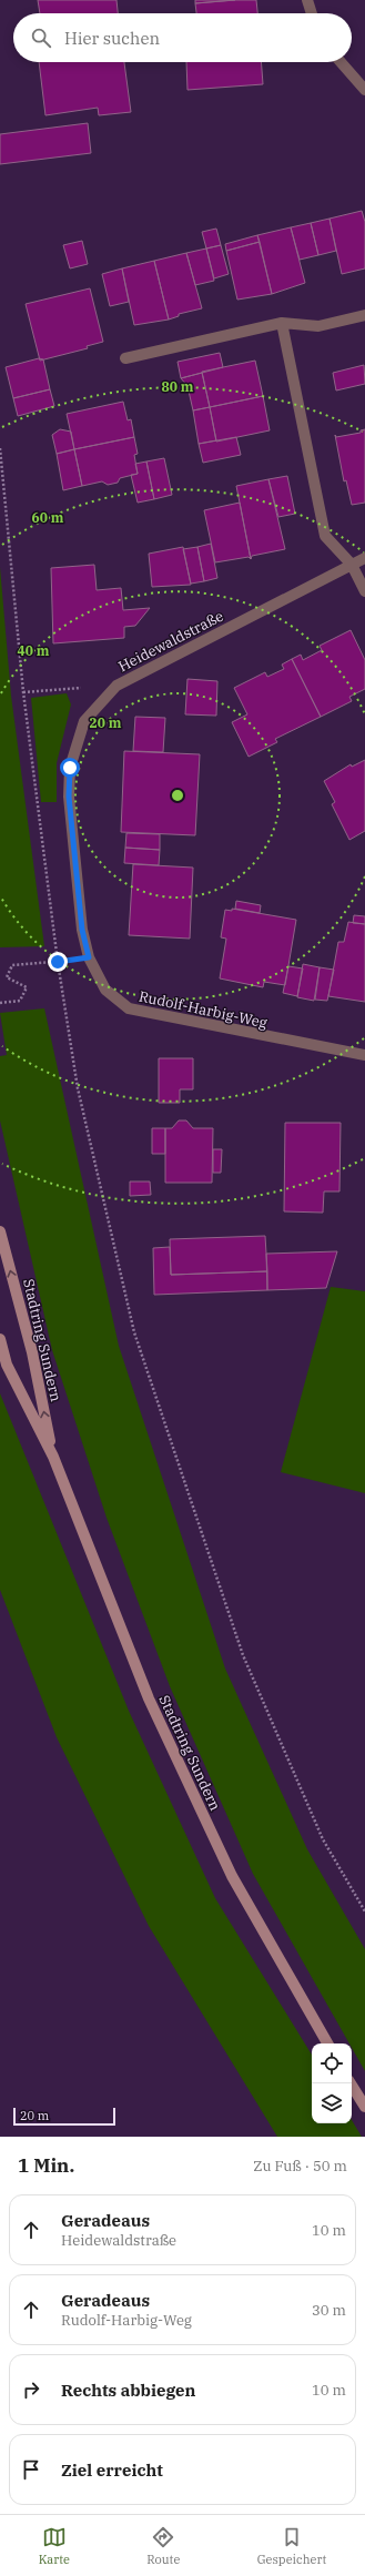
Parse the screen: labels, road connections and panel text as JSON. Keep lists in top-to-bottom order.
{
  "streets": {
    "main road": ["Stadtring Sundern"],
    "street": ["Heidewaldstraße", "Rudolf-Harbig-Weg"]
  },
  "crossings": [
    ["Heidewaldstraße", "Rudolf-Harbig-Weg"]
  ],
  "scale_bar": "20 m",
  "page": {
    "search": "Hier suchen",
    "scale": "20 m",
    "heading": ["1 Min.", "Zu Fuß · 50 m"],
    "list": [
      ["Geradeaus", "Heidewaldstraße", "10 m"],
      ["Geradeaus", "Rudolf-Harbig-Weg", "30 m"],
      ["Rechts abbiegen", "10 m"],
      "Ziel erreicht"
    ],
    "nav": ["Karte", "Route", "Gespeichert"]
  },
  "rings": [
    "80 m",
    "60 m",
    "40 m",
    "20 m"
  ]
}
